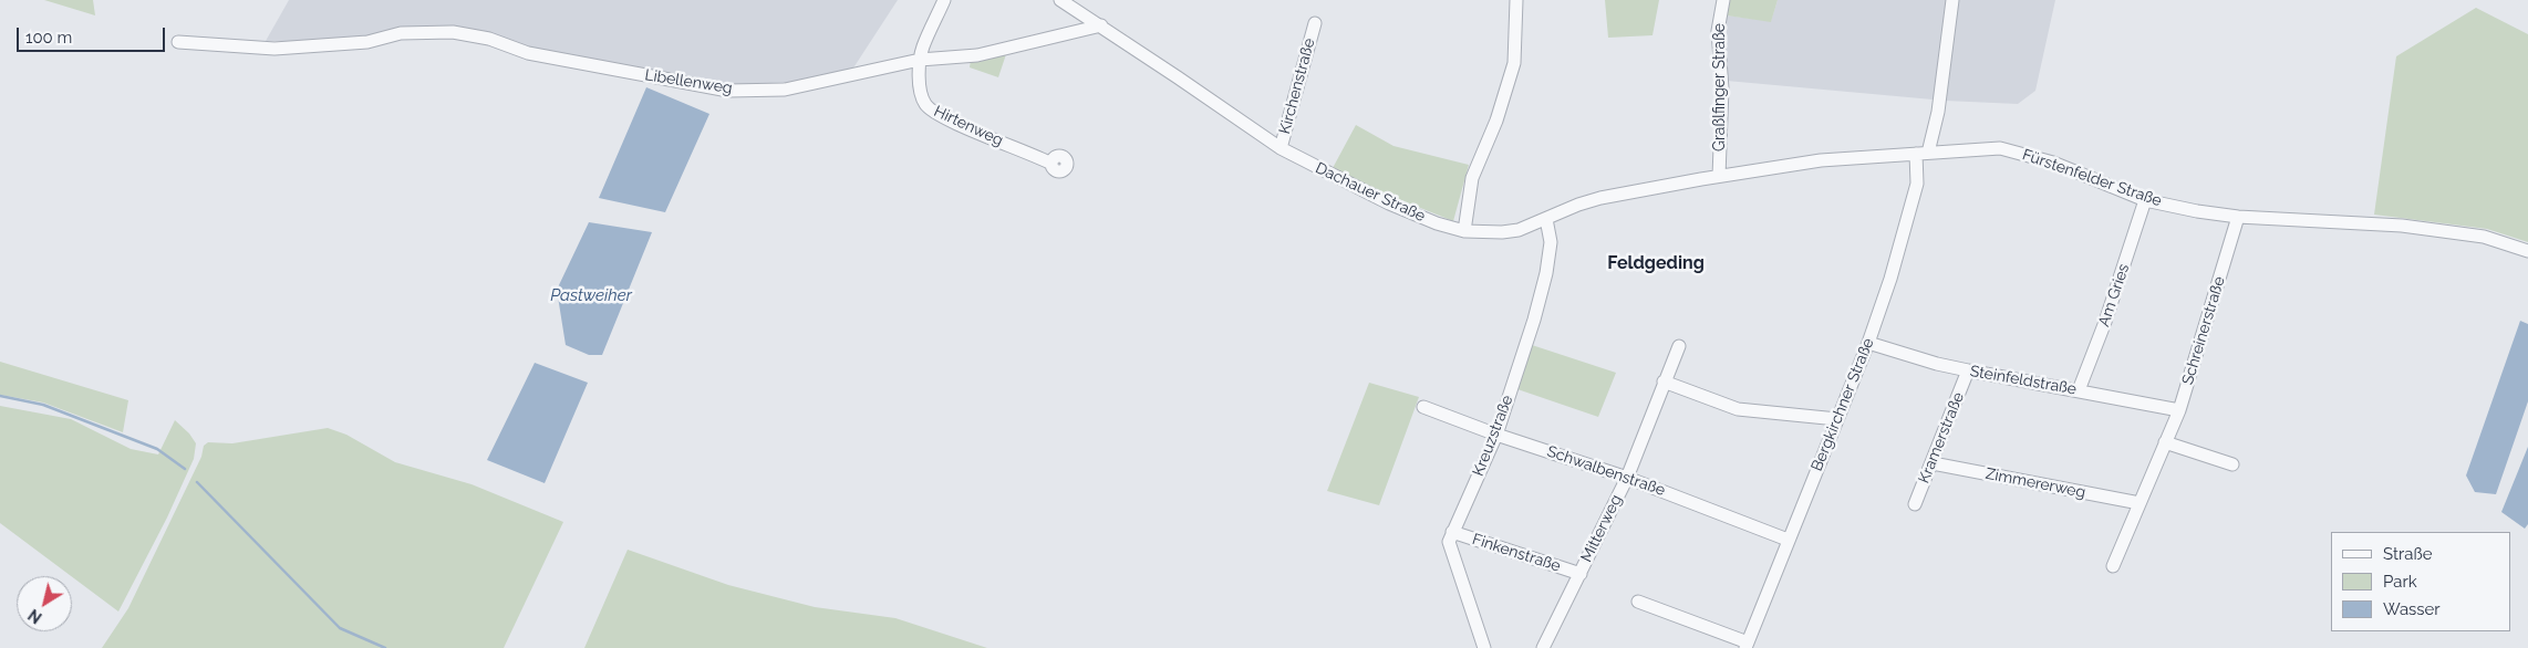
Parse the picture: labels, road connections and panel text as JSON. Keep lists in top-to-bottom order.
{
  "streets": {
    "street": [
      "Libellenweg",
      "Kirchenstraße",
      "Graßlfinger Straße",
      "Hirtenweg",
      "Fürstenfelder Straße",
      "Dachauer Straße",
      "Am Gries",
      "Schreinerstraße",
      "Steinfeldstraße",
      "Bergkirchner Straße",
      "Kreuzstraße",
      "Kramerstraße",
      "Schwalbenstraße",
      "Zimmererweg",
      "Mitterweg",
      "Finkenstraße"
    ]
  },
  "crossings": [
    ["Libellenweg", "Hirtenweg"],
    ["Libellenweg", "Dachauer Straße"],
    ["Kirchenstraße", "Dachauer Straße"],
    ["Graßlfinger Straße", "Fürstenfelder Straße"],
    ["Graßlfinger Straße", "Dachauer Straße"],
    ["Fürstenfelder Straße", "Dachauer Straße"],
    ["Fürstenfelder Straße", "Am Gries"],
    ["Fürstenfelder Straße", "Schreinerstraße"],
    ["Fürstenfelder Straße", "Bergkirchner Straße"],
    ["Dachauer Straße", "Kreuzstraße"],
    ["Am Gries", "Steinfeldstraße"],
    ["Schreinerstraße", "Steinfeldstraße"],
    ["Schreinerstraße", "Zimmererweg"],
    ["Steinfeldstraße", "Bergkirchner Straße"],
    ["Steinfeldstraße", "Kramerstraße"],
    ["Bergkirchner Straße", "Schwalbenstraße"],
    ["Kreuzstraße", "Schwalbenstraße"],
    ["Kreuzstraße", "Finkenstraße"],
    ["Kramerstraße", "Zimmererweg"],
    ["Schwalbenstraße", "Mitterweg"],
    ["Mitterweg", "Finkenstraße"]
  ],
  "districts": ["Feldgeding"],
  "water": ["Pastweiher"],
  "legend": ["Straße", "Park", "Wasser"],
  "scale_bar": "100 m",
  "north": "bottom left"
}
